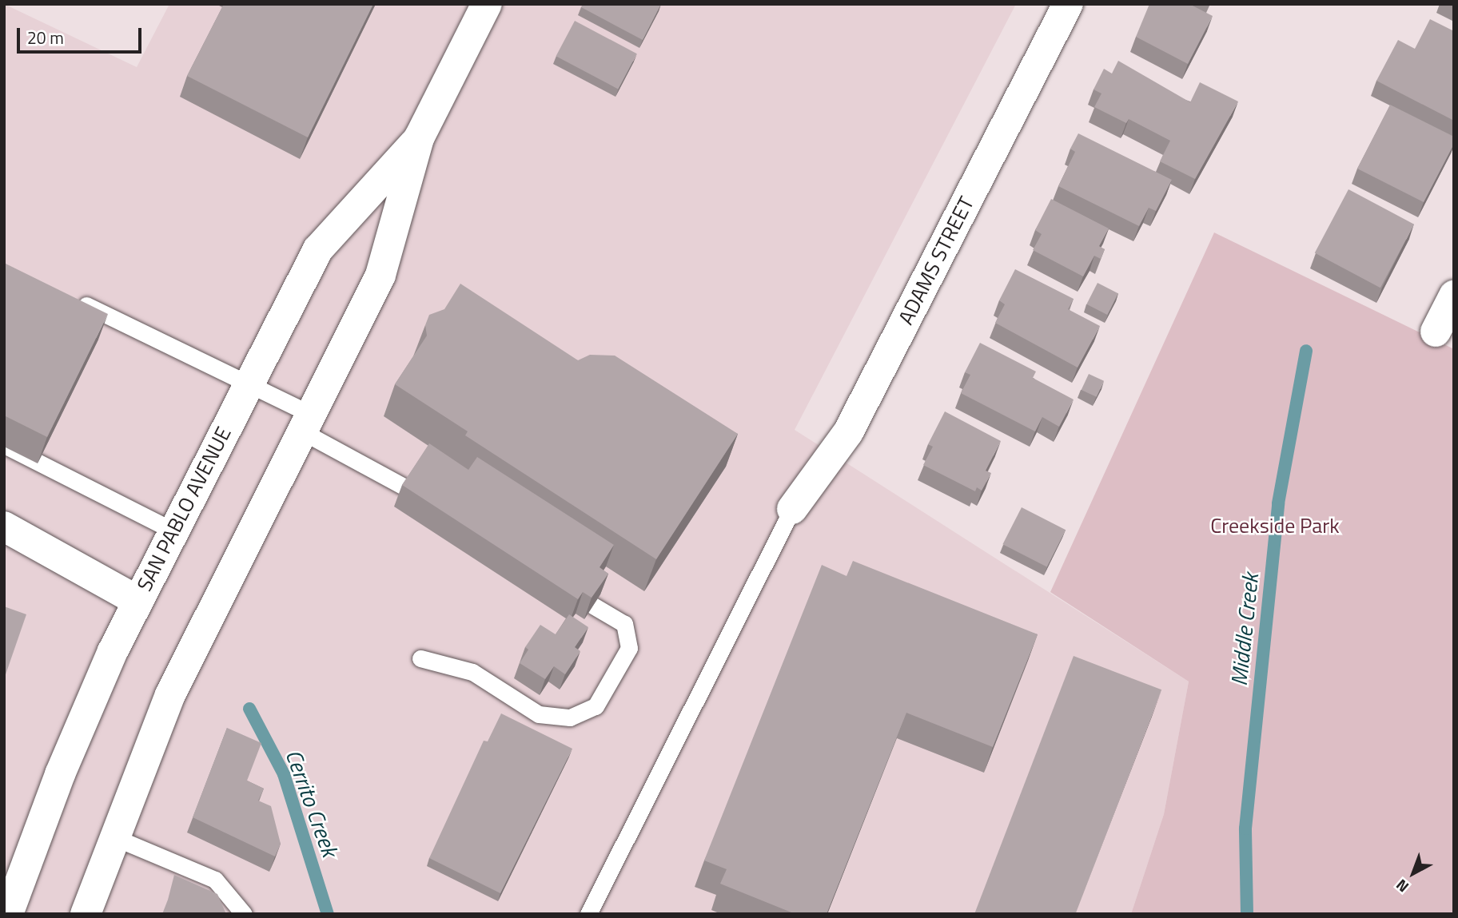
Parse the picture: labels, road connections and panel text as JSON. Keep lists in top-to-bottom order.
{
  "streets": {
    "main road": ["ADAMS STREET", "SAN PABLO AVENUE"]
  },
  "water": ["Middle Creek", "Cerrito Creek"],
  "parks": ["Creekside Park"],
  "scale_bar": "20 m",
  "north": "bottom left"
}
